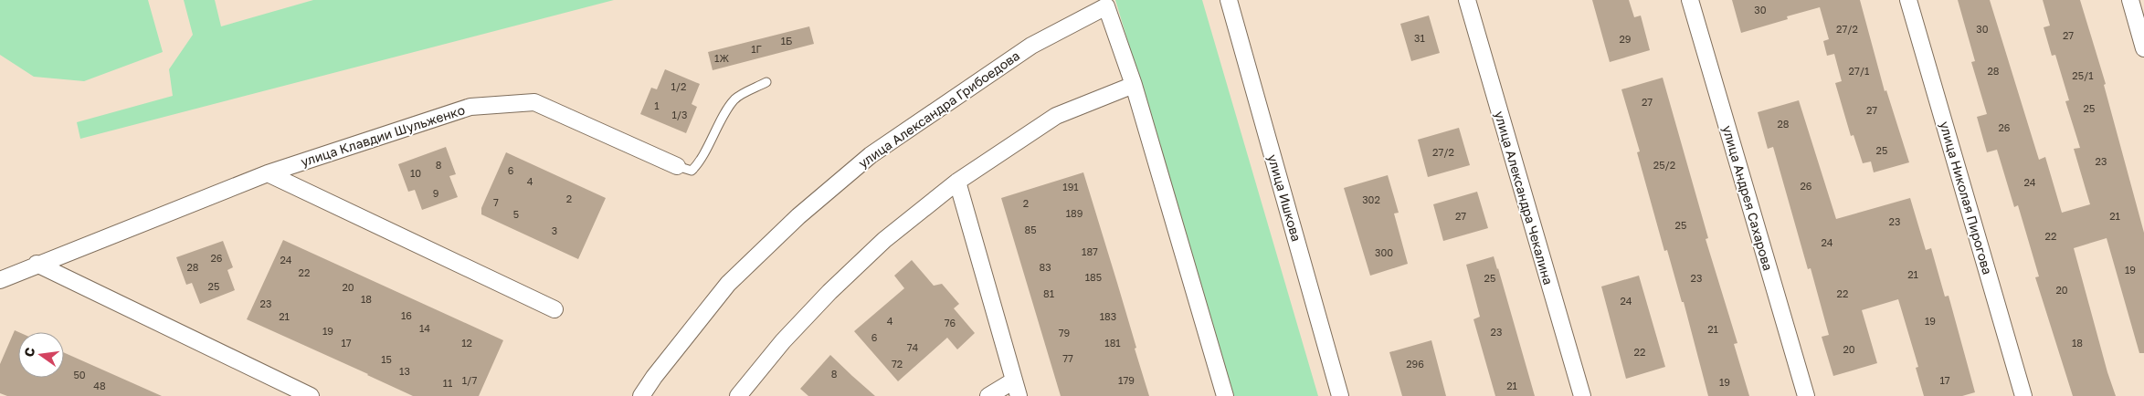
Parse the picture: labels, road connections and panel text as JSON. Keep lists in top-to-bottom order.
{
  "streets": {
    "street": [
      "улица Александра Грибоедова",
      "улица Клавдии Шульженко",
      "улица Ишкова",
      "улица Александра Чекалина",
      "улица Андрея Сахарова",
      "улица Николая Пирогова"
    ]
  },
  "house_numbers": [
    "30",
    "27/2",
    "30",
    "27",
    "31",
    "29",
    "1Б",
    "1Г",
    "1Ж",
    "27/1",
    "28",
    "25/1",
    "1/2",
    "27",
    "1",
    "25",
    "27",
    "1/3",
    "28",
    "26",
    "25",
    "27/2",
    "23",
    "8",
    "25/2",
    "6",
    "10",
    "4",
    "24",
    "26",
    "191",
    "9",
    "2",
    "302",
    "7",
    "2",
    "189",
    "5",
    "27",
    "21",
    "23",
    "25",
    "85",
    "3",
    "22",
    "24",
    "187",
    "300",
    "26",
    "24",
    "28",
    "83",
    "19",
    "22",
    "21",
    "185",
    "25",
    "23",
    "25",
    "20",
    "20",
    "81",
    "22",
    "18",
    "24",
    "23",
    "16",
    "21",
    "183",
    "4",
    "19",
    "76",
    "14",
    "21",
    "19",
    "23",
    "79",
    "6",
    "17",
    "12",
    "181",
    "18",
    "74",
    "20",
    "22",
    "77",
    "15",
    "72",
    "296",
    "13",
    "8",
    "50",
    "1/7",
    "179",
    "17",
    "19",
    "11",
    "48",
    "21"
  ],
  "north": "left"
}
